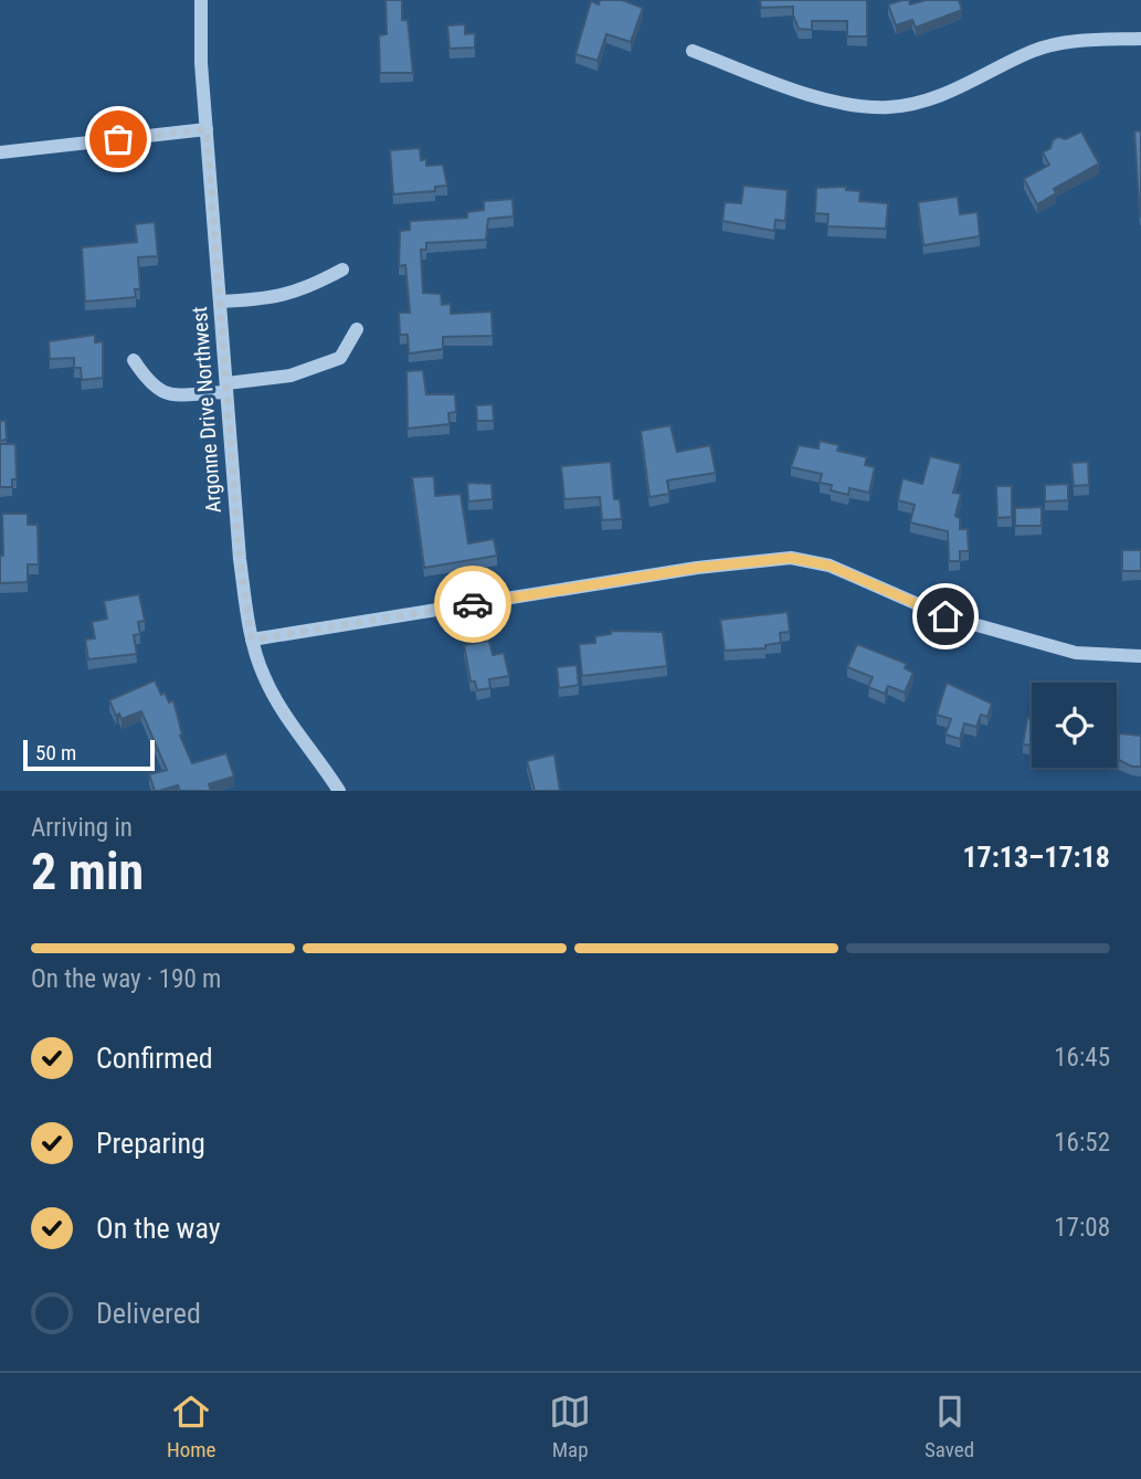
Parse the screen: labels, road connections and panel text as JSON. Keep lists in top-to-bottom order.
{
  "streets": {
    "street": ["Argonne Drive Northwest"]
  },
  "scale_bar": "50 m",
  "page": {
    "scale": "50 m",
    "heading": ["2 min", "Arriving in", "17:13–17:18"],
    "bar": "On the way · 190 m",
    "list": [
      ["Confirmed", "16:45"],
      ["Preparing", "16:52"],
      ["On the way", "17:08"],
      "Delivered"
    ],
    "tabs": ["Home", "Map", "Saved"]
  }
}
